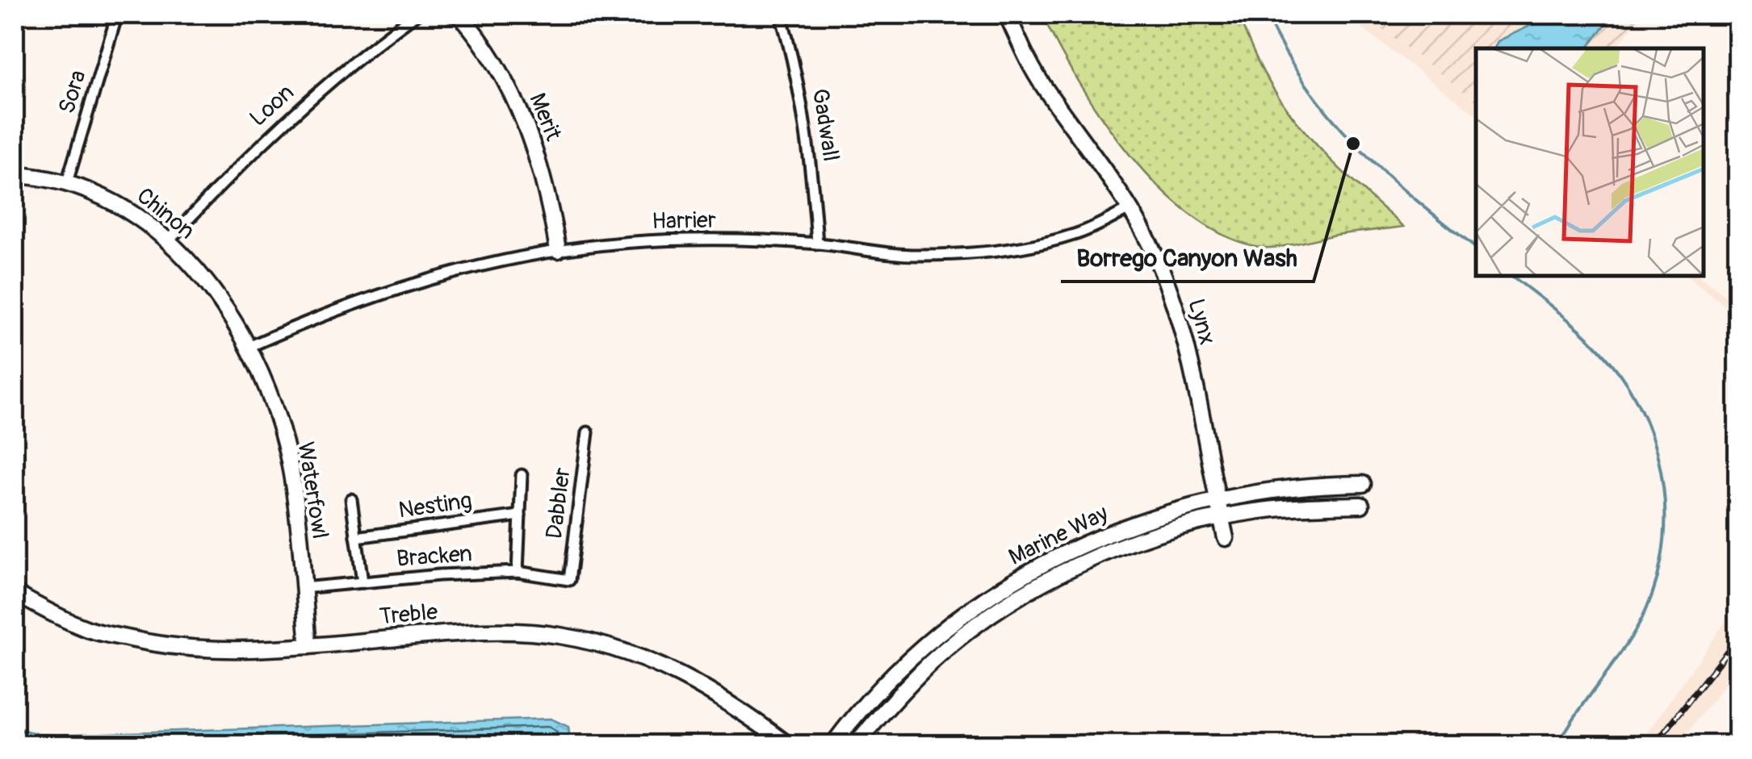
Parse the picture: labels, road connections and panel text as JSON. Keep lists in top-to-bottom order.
{
  "streets": {
    "street": [
      "Sora",
      "Loon",
      "Merit",
      "Gadwall",
      "Chinon",
      "Harrier",
      "Lynx",
      "Waterfowl",
      "Dabbler",
      "Nesting",
      "Marine Way",
      "Bracken",
      "Treble"
    ]
  },
  "crossings": [
    ["Sora", "Chinon"],
    ["Loon", "Chinon"],
    ["Merit", "Harrier"],
    ["Gadwall", "Harrier"],
    ["Chinon", "Harrier"],
    ["Chinon", "Waterfowl"],
    ["Harrier", "Lynx"],
    ["Harrier", "Waterfowl"],
    ["Lynx", "Marine Way"],
    ["Waterfowl", "Bracken"],
    ["Waterfowl", "Treble"],
    ["Dabbler", "Bracken"]
  ],
  "places": ["Borrego Canyon Wash"]
}
